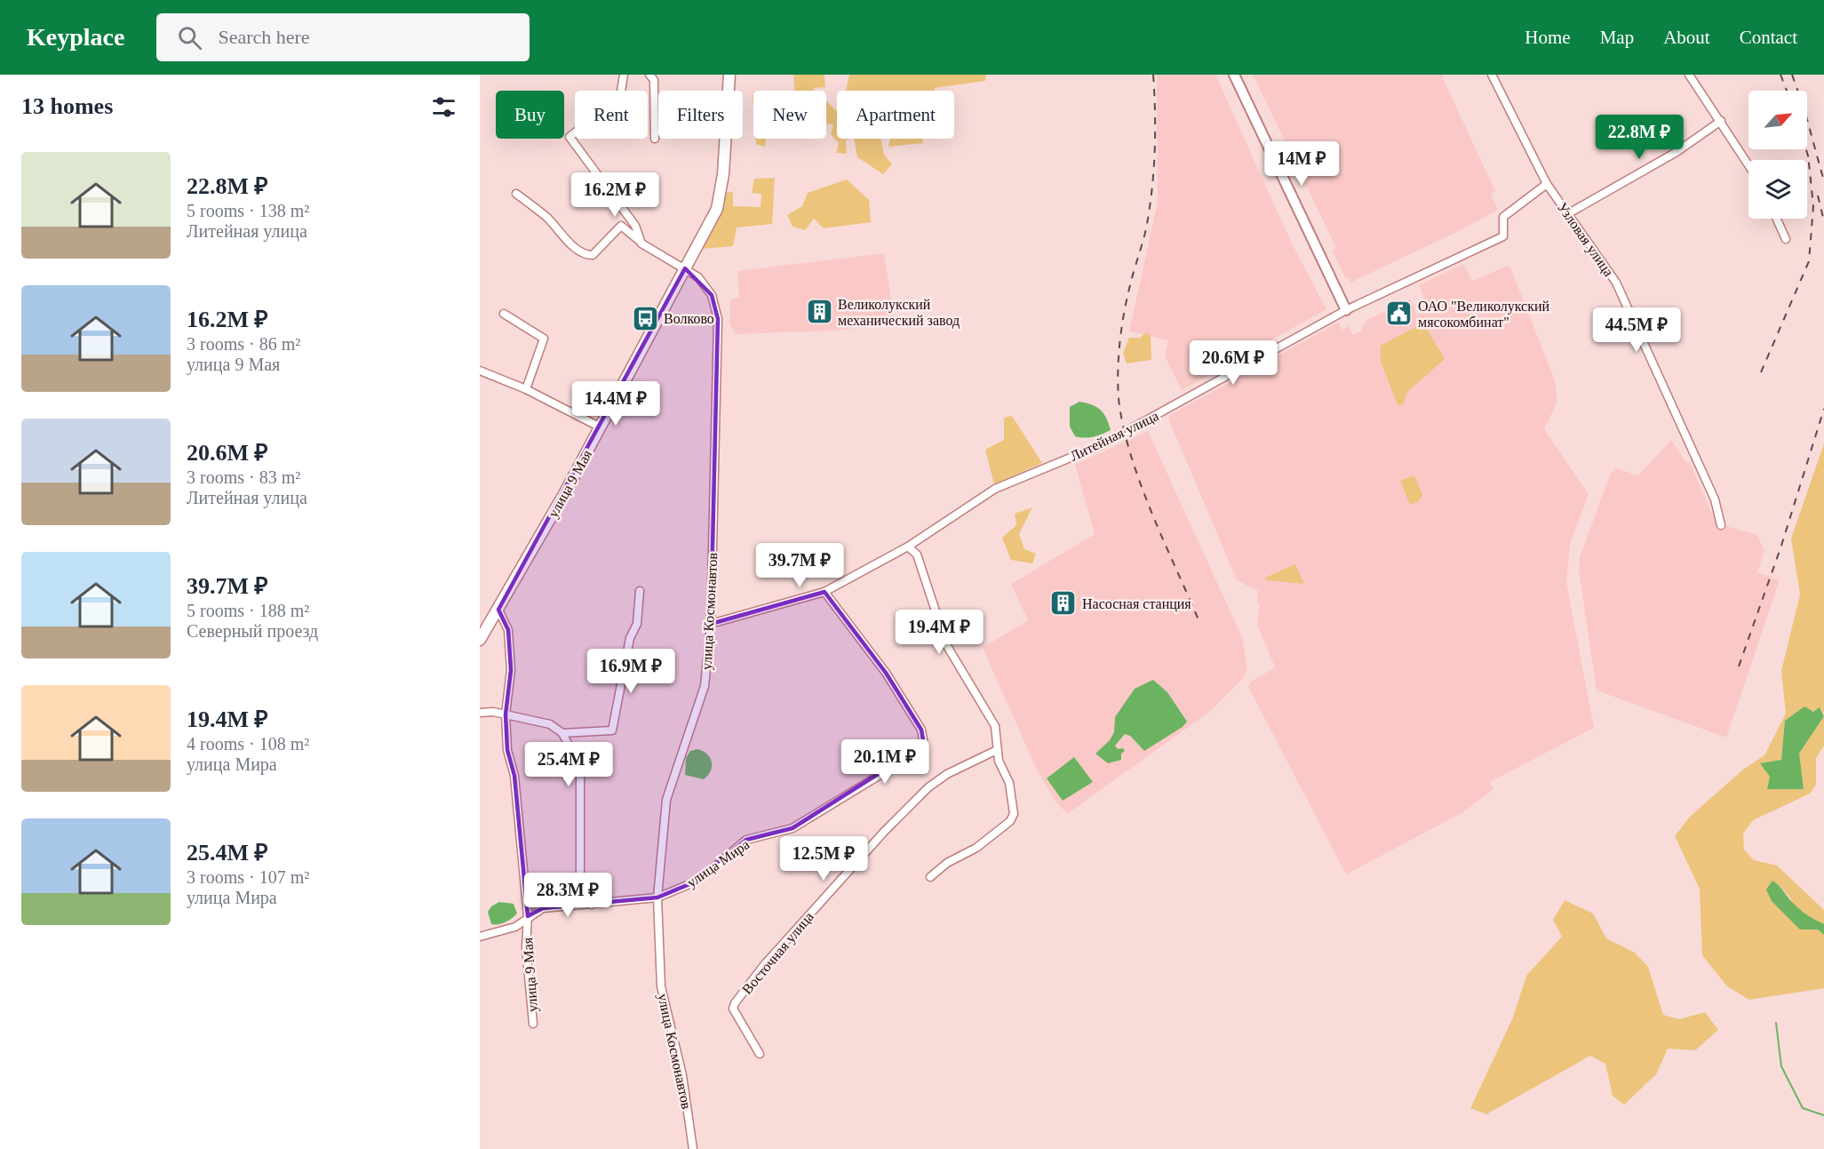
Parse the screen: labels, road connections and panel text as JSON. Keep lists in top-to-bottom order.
{
  "streets": {
    "main road": ["улица 9 Мая"],
    "street": [
      "Узловая улица",
      "Литейная улица",
      "улица Космонавтов",
      "улица Мира",
      "Восточная улица"
    ]
  },
  "crossings": [
    ["Узловая улица", "Литейная улица"],
    ["Литейная улица", "улица Космонавтов"],
    ["Литейная улица", "улица Мира"],
    ["улица 9 Мая", "улица Космонавтов"],
    ["улица 9 Мая", "улица Мира"],
    ["улица Космонавтов", "улица Мира"]
  ],
  "places": {
    "building": ["Великолукский механический завод", "Насосная станция"],
    "public building": ["ОАО \"Великолукский мясокомбинат\""],
    "bus stop": ["Волково"]
  },
  "north": "top right",
  "page": {
    "header": "Keyplace",
    "search": "Search here",
    "nav": [
      "Home",
      "Map",
      "About",
      "Contact"
    ],
    "heading": "13 homes",
    "chip": [
      "Buy",
      "Rent",
      "Filters",
      "New",
      "Apartment"
    ],
    "price": [
      "22.8M ₽",
      "14M ₽",
      "16.2M ₽",
      "44.5M ₽",
      "20.6M ₽",
      "14.4M ₽",
      "39.7M ₽",
      "19.4M ₽",
      "16.9M ₽",
      "20.1M ₽",
      "25.4M ₽",
      "12.5M ₽",
      "28.3M ₽"
    ],
    "list": [
      {
        "name": "22.8M ₽",
        "note": "5 rooms · 138 m² · Литейная улица"
      },
      {
        "name": "16.2M ₽",
        "note": "3 rooms · 86 m² · улица 9 Мая"
      },
      {
        "name": "20.6M ₽",
        "note": "3 rooms · 83 m² · Литейная улица"
      },
      {
        "name": "39.7M ₽",
        "note": "5 rooms · 188 m² · Северный проезд"
      },
      {
        "name": "19.4M ₽",
        "note": "4 rooms · 108 m² · улица Мира"
      },
      {
        "name": "25.4M ₽",
        "note": "3 rooms · 107 m² · улица Мира"
      }
    ]
  }
}
